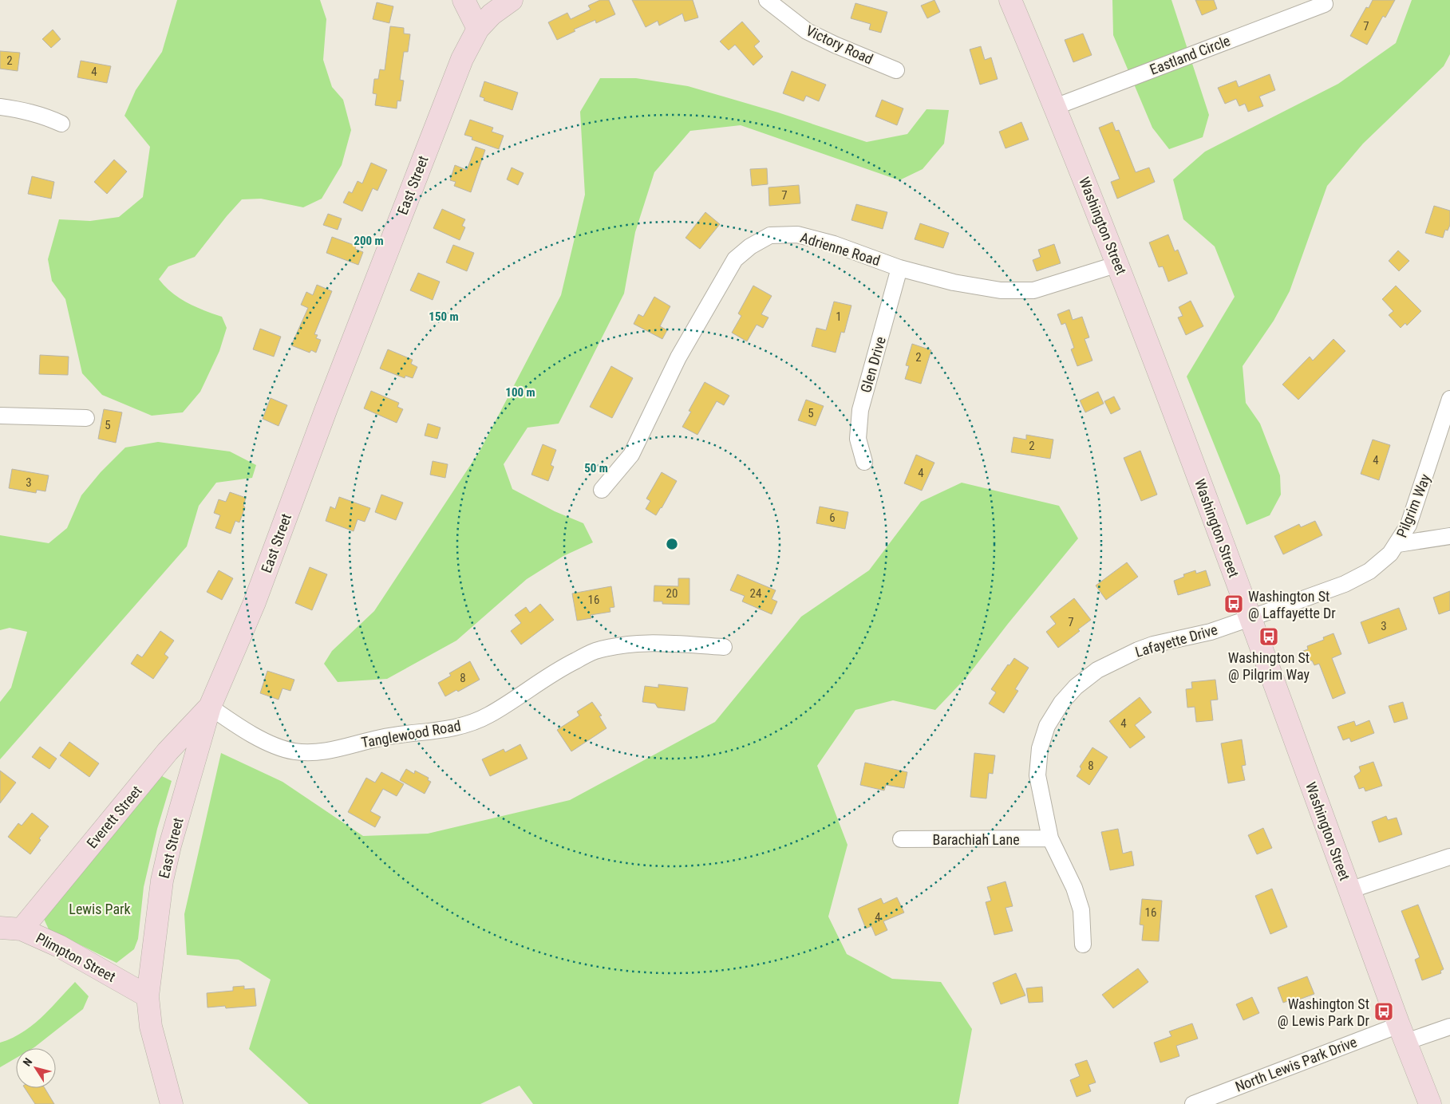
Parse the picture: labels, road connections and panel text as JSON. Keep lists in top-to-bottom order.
{
  "streets": {
    "street": [
      "Victory Road",
      "Eastland Circle",
      "East Street",
      "Washington Street",
      "Adrienne Road",
      "Glen Drive",
      "Pilgrim Way",
      "Lafayette Drive",
      "Tanglewood Road",
      "Everett Street",
      "Barachiah Lane",
      "Plimpton Street",
      "North Lewis Park Drive"
    ]
  },
  "crossings": [
    ["Eastland Circle", "Washington Street"],
    ["East Street", "Tanglewood Road"],
    ["East Street", "Everett Street"],
    ["East Street", "Plimpton Street"],
    ["Washington Street", "Adrienne Road"],
    ["Washington Street", "Pilgrim Way"],
    ["Washington Street", "Lafayette Drive"],
    ["Washington Street", "North Lewis Park Drive"],
    ["Adrienne Road", "Glen Drive"],
    ["Pilgrim Way", "Lafayette Drive"],
    ["Lafayette Drive", "Barachiah Lane"],
    ["Tanglewood Road", "Everett Street"],
    ["Everett Street", "Plimpton Street"]
  ],
  "parks": ["Lewis Park"],
  "places": {
    "bus stop": ["Washington St @ Laffayette Dr", "Washington St @ Pilgrim Way", "Washington St @ Lewis Park Dr"]
  },
  "house_numbers": [
    "7",
    "2",
    "4",
    "7",
    "1",
    "2",
    "5",
    "5",
    "2",
    "4",
    "4",
    "3",
    "6",
    "20",
    "24",
    "16",
    "7",
    "3",
    "8",
    "4",
    "8",
    "16",
    "4"
  ],
  "north": "top left",
  "rings": [
    "200 m",
    "150 m",
    "100 m",
    "50 m"
  ]
}
